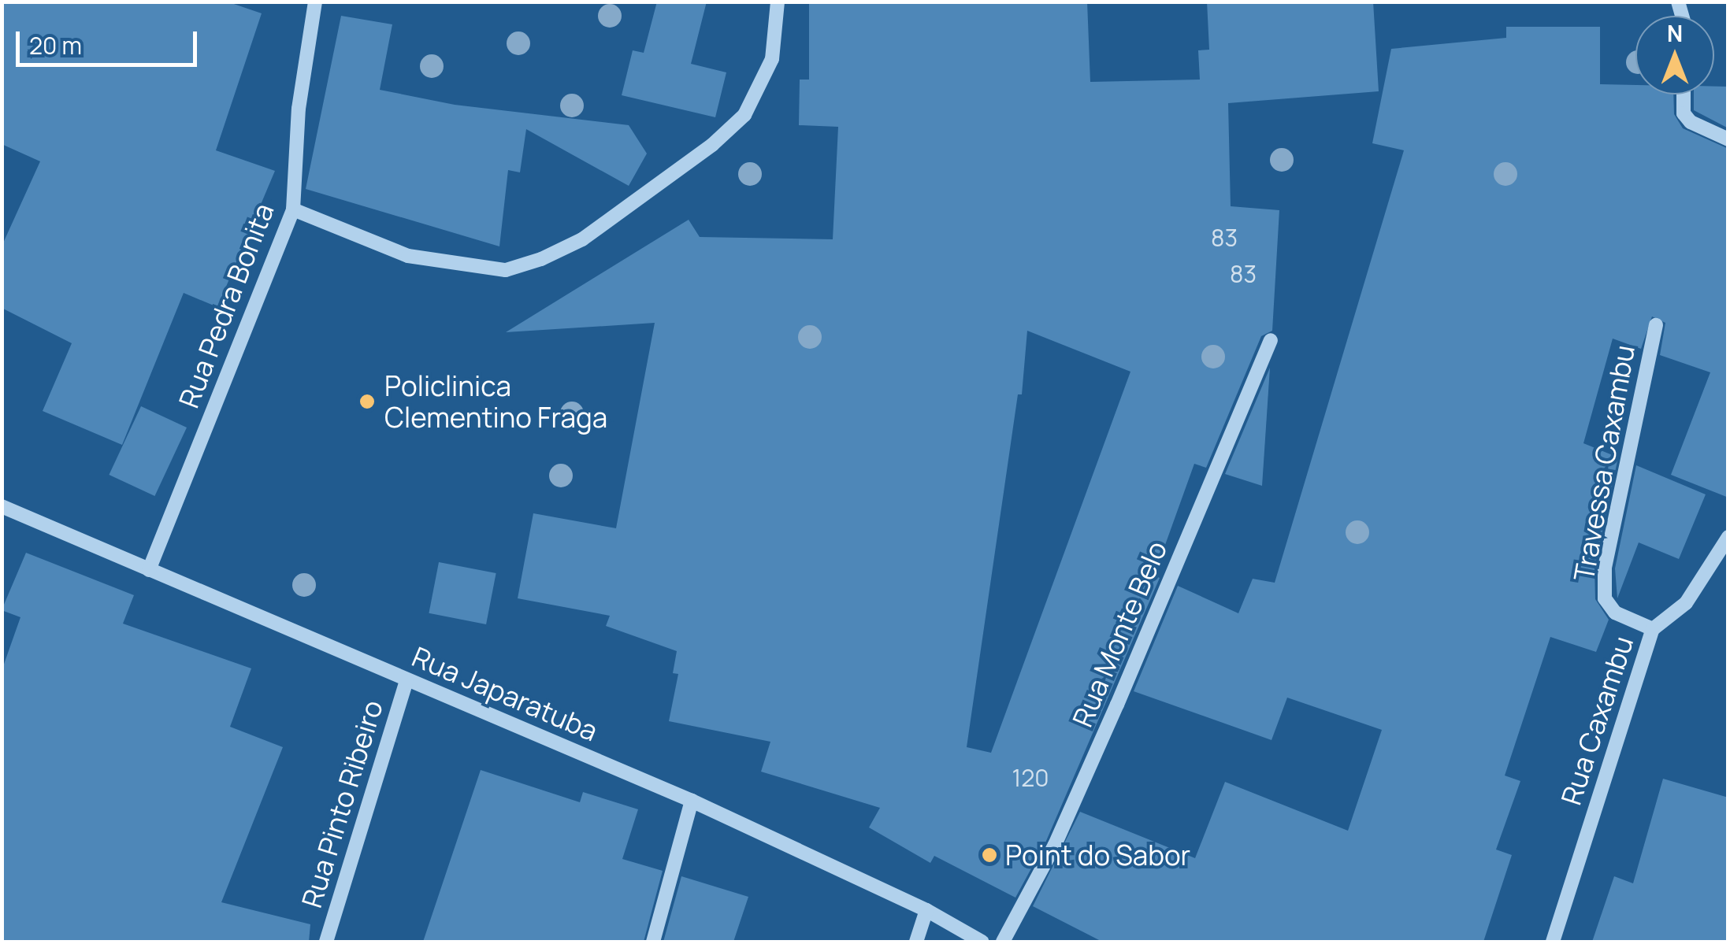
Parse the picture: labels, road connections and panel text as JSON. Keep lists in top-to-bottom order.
{
  "streets": {
    "street": [
      "Rua Pedra Bonita",
      "Travessa Caxambu",
      "Rua Monte Belo",
      "Rua Japaratuba",
      "Rua Caxambu",
      "Rua Pinto Ribeiro"
    ]
  },
  "crossings": [
    ["Rua Pedra Bonita", "Rua Japaratuba"],
    ["Travessa Caxambu", "Rua Caxambu"],
    ["Rua Japaratuba", "Rua Pinto Ribeiro"]
  ],
  "places": ["Policlinica Clementino Fraga", "Point do Sabor"],
  "house_numbers": ["83", "83", "120"],
  "scale_bar": "20 m",
  "north": "top"
}
